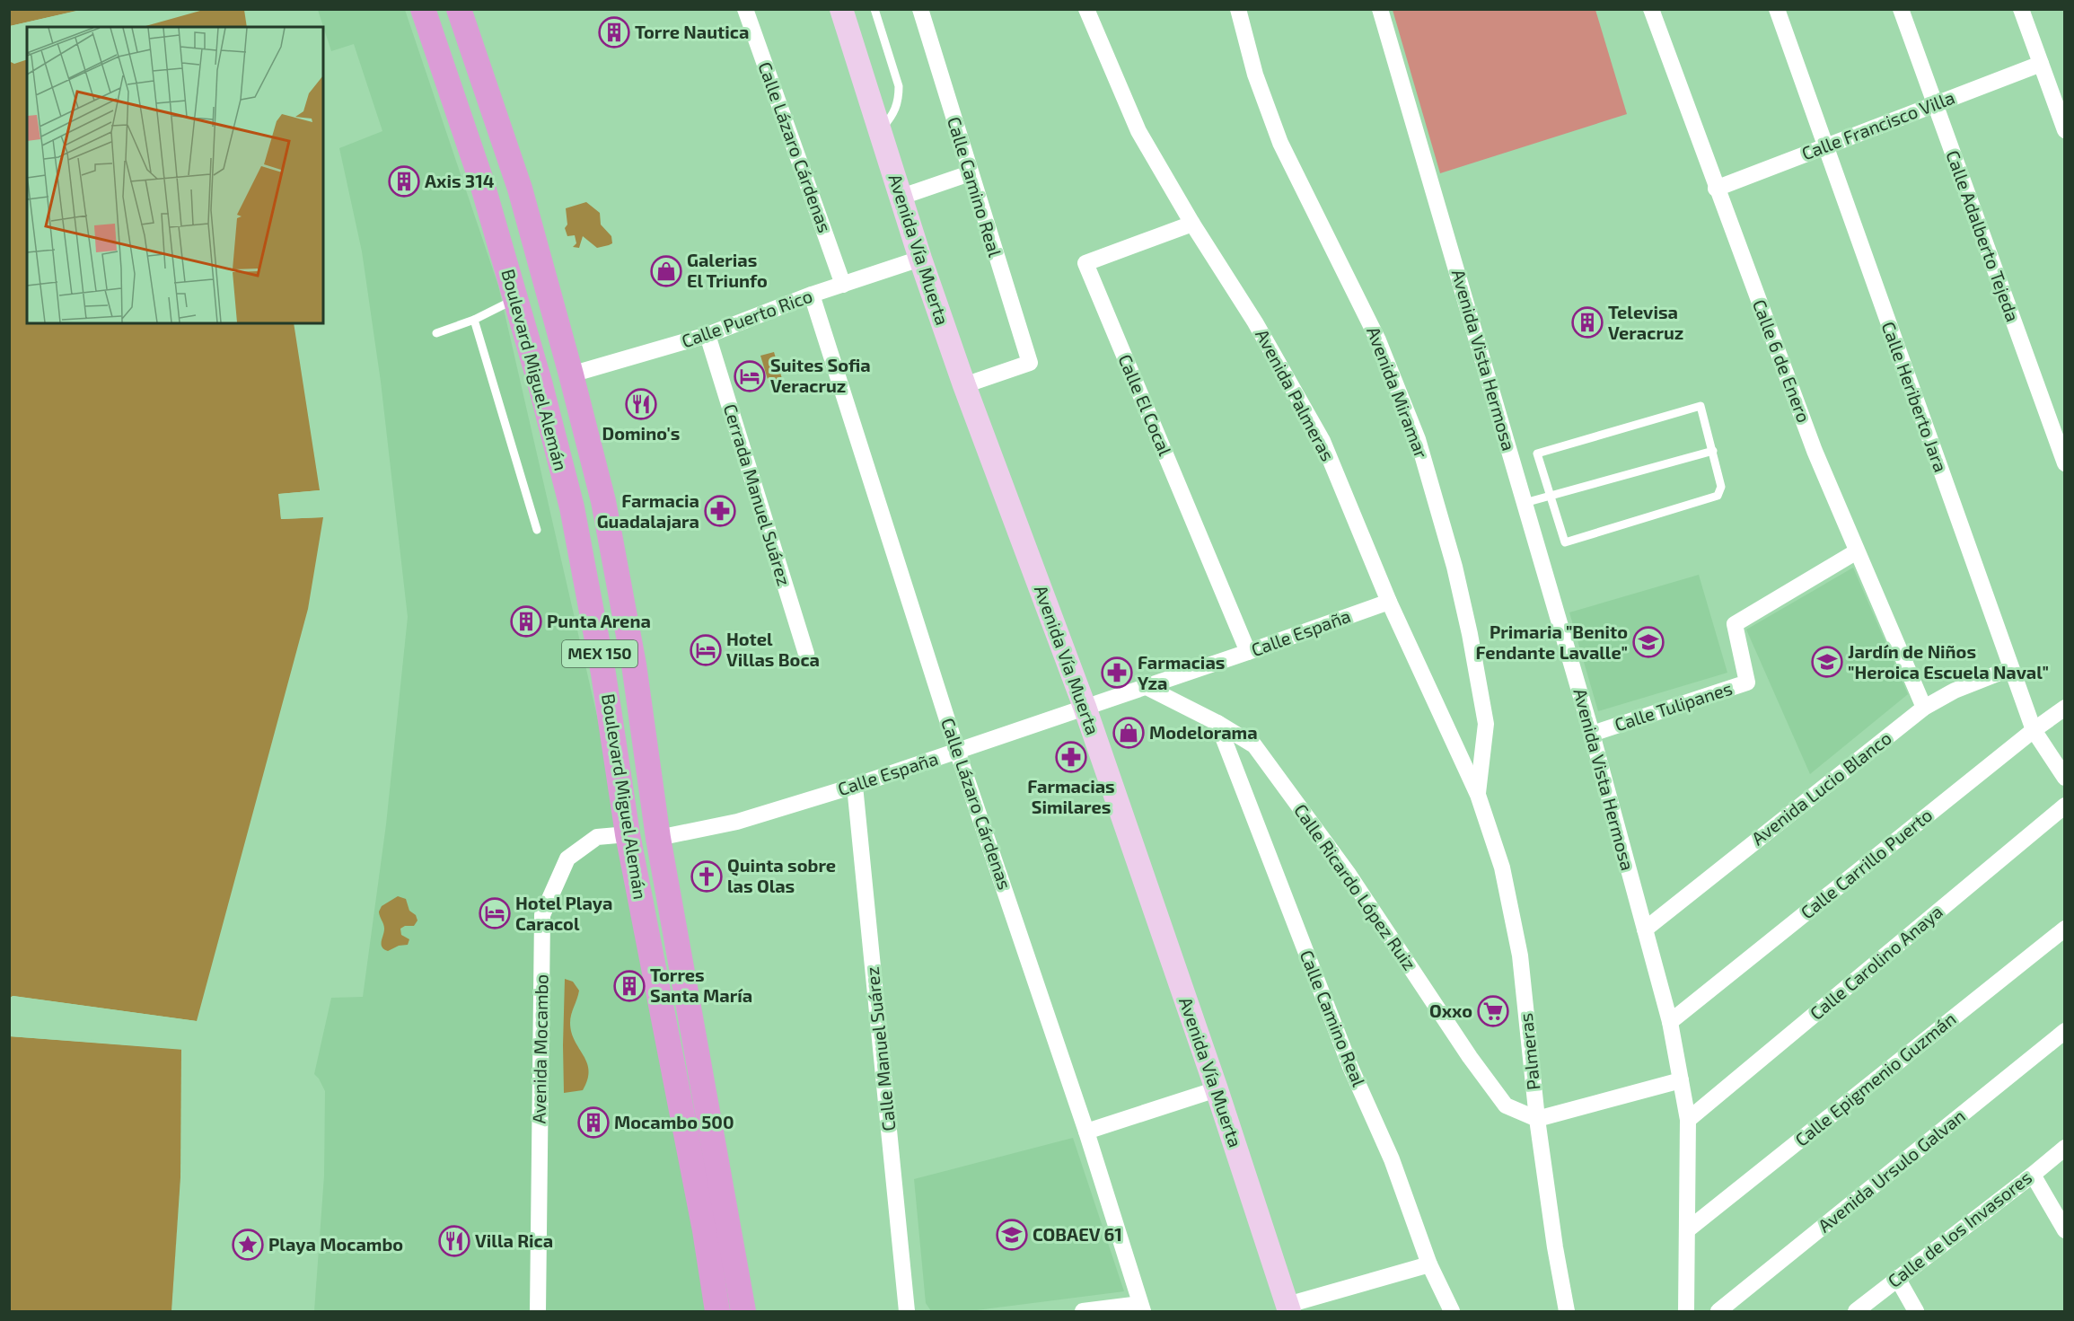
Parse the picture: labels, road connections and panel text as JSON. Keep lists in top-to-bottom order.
{
  "streets": {
    "main road": ["Boulevard Miguel Alemán", "MEX 150"],
    "street": [
      "Calle Francisco Villa",
      "Calle Lázaro Cárdenas",
      "Calle Camino Real",
      "Calle Adalberto Tejeda",
      "Avenida Vía Muerta",
      "Calle Puerto Rico",
      "Avenida Vista Hermosa",
      "Calle 6 de Enero",
      "Avenida Miramar",
      "Avenida Palmeras",
      "Calle Heriberto Jara",
      "Calle El Cocal",
      "Cerrada Manuel Suárez",
      "Calle España",
      "Calle Tulipanes",
      "Avenida Lucio Blanco",
      "Calle Carrillo Puerto",
      "Calle Ricardo López Ruiz",
      "Calle Carolino Anaya",
      "Avenida Mocambo",
      "Calle Manuel Suárez",
      "Palmeras",
      "Calle Epigmenio Guzmán",
      "Avenida Ursulo Galvan",
      "Calle de los Invasores"
    ]
  },
  "crossings": [
    ["Calle Francisco Villa", "Calle Adalberto Tejeda"],
    ["Calle Francisco Villa", "Calle 6 de Enero"],
    ["Calle Francisco Villa", "Calle Heriberto Jara"],
    ["Calle Lázaro Cárdenas", "Calle Puerto Rico"],
    ["Calle Lázaro Cárdenas", "Calle España"],
    ["Calle Camino Real", "Avenida Vía Muerta"],
    ["Calle Camino Real", "Calle Ricardo López Ruiz"],
    ["Avenida Vía Muerta", "Calle Puerto Rico"],
    ["Avenida Vía Muerta", "Calle España"],
    ["Calle Puerto Rico", "Boulevard Miguel Alemán"],
    ["Calle Puerto Rico", "Cerrada Manuel Suárez"],
    ["Avenida Vista Hermosa", "Calle Tulipanes"],
    ["Avenida Vista Hermosa", "Avenida Lucio Blanco"],
    ["Avenida Vista Hermosa", "Calle Carrillo Puerto"],
    ["Avenida Vista Hermosa", "Calle Carolino Anaya"],
    ["Avenida Vista Hermosa", "Calle Epigmenio Guzmán"],
    ["Calle 6 de Enero", "Calle Tulipanes"],
    ["Calle 6 de Enero", "Avenida Lucio Blanco"],
    ["Boulevard Miguel Alemán", "Calle España"],
    ["Boulevard Miguel Alemán", "Avenida Mocambo"],
    ["Avenida Miramar", "Avenida Palmeras"],
    ["Avenida Miramar", "Palmeras"],
    ["Avenida Palmeras", "Calle El Cocal"],
    ["Avenida Palmeras", "Calle España"],
    ["Avenida Palmeras", "Palmeras"],
    ["Calle Heriberto Jara", "Avenida Lucio Blanco"],
    ["Calle Heriberto Jara", "Calle Carrillo Puerto"],
    ["Calle El Cocal", "Calle España"],
    ["Calle España", "Calle Ricardo López Ruiz"],
    ["Calle España", "Calle Manuel Suárez"],
    ["Calle Ricardo López Ruiz", "Palmeras"]
  ],
  "places": {
    "building": [
      "Torre Nautica",
      "Axis 314",
      "Televisa Veracruz",
      "Punta Arena",
      "Torres Santa María",
      "Mocambo 500"
    ],
    "shop": ["Galerias El Triunfo", "Modelorama"],
    "hotel": ["Suites Sofia Veracruz", "Hotel Villas Boca", "Hotel Playa Caracol"],
    "restaurant": ["Domino's", "Villa Rica"],
    "pharmacy": ["Farmacia Guadalajara", "Farmacias Yza", "Farmacias Similares"],
    "school or university": ["Primaria \"Benito Fendante Lavalle\"", "Jardín de Niños \"Heroica Escuela Naval\"", "COBAEV 61"],
    "church": ["Quinta sobre las Olas"],
    "supermarket": ["Oxxo"],
    "place": ["Playa Mocambo"]
  }
}
